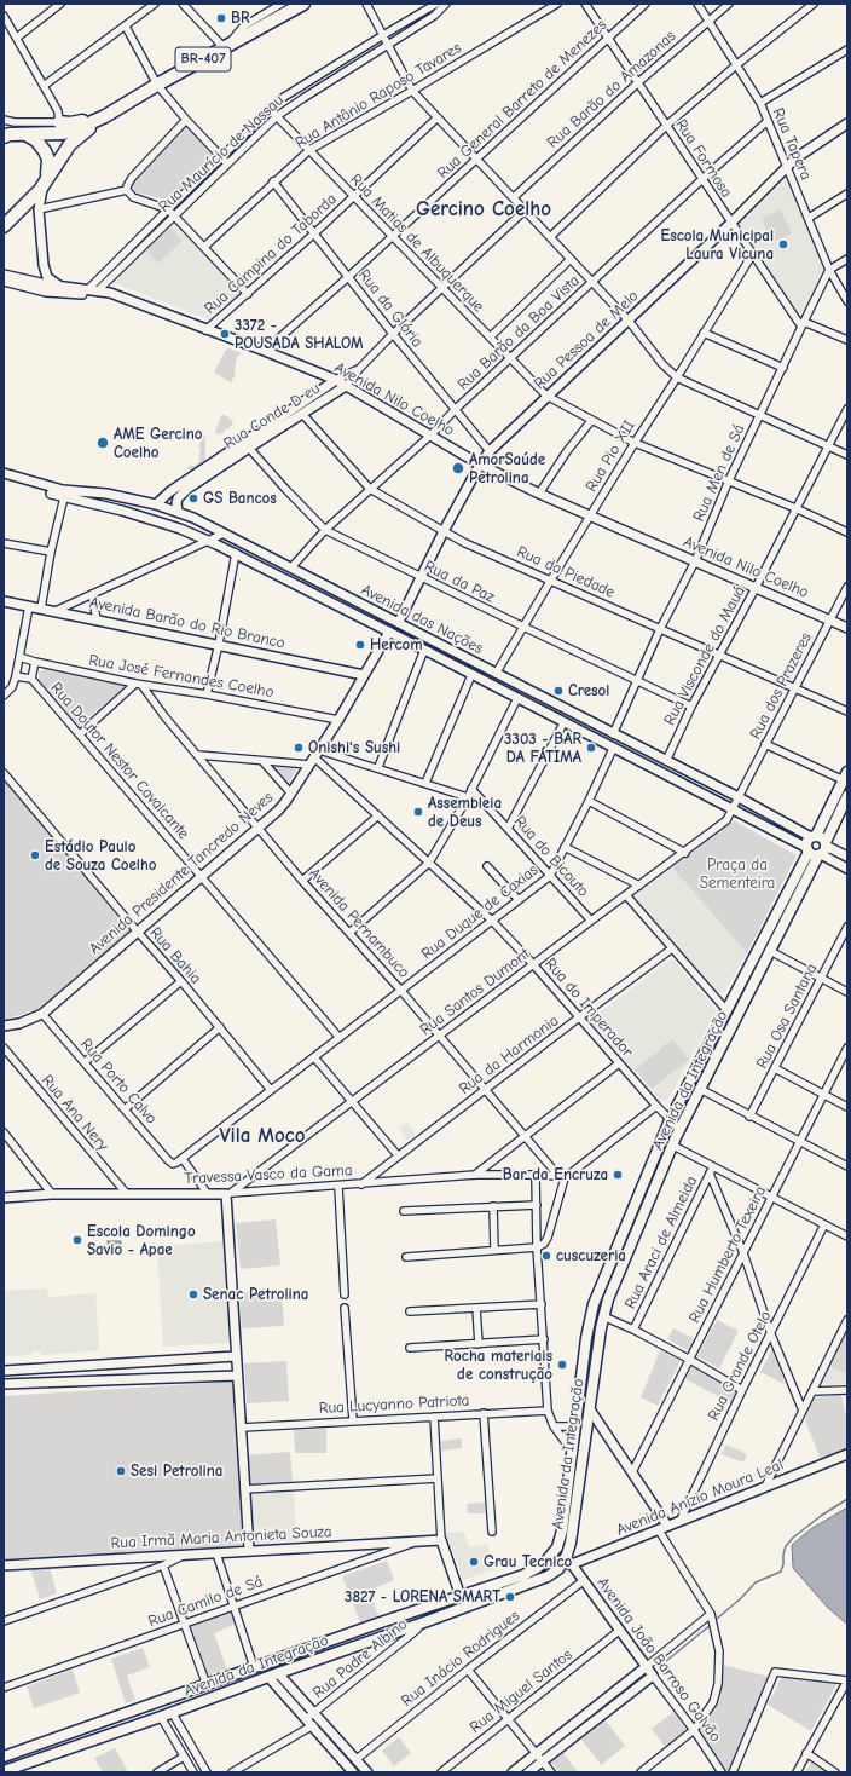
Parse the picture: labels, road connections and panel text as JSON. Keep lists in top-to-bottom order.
{
  "streets": {
    "highway": ["BR-407"],
    "main road": ["Avenida da Integração"],
    "street": [
      "Rua Barão do Amazonas",
      "Rua Antônio Raposo Tavares",
      "Rua General Barreto de Menezes",
      "Rua Tapera",
      "Rua Maurício de Nassau",
      "Rua Formosa",
      "Rua Matias de Albuquerque",
      "Rua Campina do Taborda",
      "Rua da Glória",
      "Rua Barão da Boa Vista",
      "Rua Pessoa de Melo",
      "Avenida Nilo Coelho",
      "Rua Conde D eu",
      "Rua Pio XII",
      "Rua Men de Sá",
      "Rua da Piedade",
      "Rua da Paz",
      "Avenida das Nações",
      "Avenida Barão do Rio Branco",
      "Rua Visconde do Mauá",
      "Rua José Fernandes Coelho",
      "Rua dos Prazeres",
      "Rua Doutor Nestor Cavalcante",
      "Rua do Bicouto",
      "Avenida Presidente Tancredo Neves",
      "Rua Duque de Caxias",
      "Avenida Pernambuco",
      "Rua Bahia",
      "Rua Santos Dumont",
      "Rua do Imperador",
      "Rua Osa Santana",
      "Rua da Harmonia",
      "Rua Porto Calvo",
      "Rua Ana Nery",
      "Travessa Vasco da Gama",
      "Rua Araci de Almeida",
      "Rua Humberto Texeira",
      "Rua Grande Otelo",
      "Rua Lucyanno Patriota",
      "Avenida Anízio Moura Leal",
      "Rua Irmã Maria Antonieta Souza",
      "Rua Camilo de Sá",
      "Rua Padre Albino",
      "Rua Inácio Rodrigues",
      "Avenida João Barroso Galvão",
      "Rua Miguel Santos"
    ]
  },
  "crossings": [
    ["Rua Barão do Amazonas", "Rua Tapera"],
    ["Rua Barão do Amazonas", "Rua Formosa"],
    ["Rua Antônio Raposo Tavares", "Rua Matias de Albuquerque"],
    ["Rua Antônio Raposo Tavares", "Rua da Glória"],
    ["Rua General Barreto de Menezes", "Rua Formosa"],
    ["Rua General Barreto de Menezes", "Rua Matias de Albuquerque"],
    ["Rua General Barreto de Menezes", "Rua da Glória"],
    ["Rua General Barreto de Menezes", "Avenida Nilo Coelho"],
    ["Rua Tapera", "Rua Barão da Boa Vista"],
    ["Rua Tapera", "Rua Pessoa de Melo"],
    ["Rua Tapera", "Rua Men de Sá"],
    ["Rua Maurício de Nassau", "Rua Matias de Albuquerque"],
    ["Rua Maurício de Nassau", "Avenida Nilo Coelho"],
    ["Rua Formosa", "Rua Barão da Boa Vista"],
    ["Rua Formosa", "Rua Pessoa de Melo"],
    ["Rua Formosa", "Rua Pio XII"],
    ["Rua Formosa", "Rua Men de Sá"],
    ["Rua Matias de Albuquerque", "Rua Campina do Taborda"],
    ["Rua Matias de Albuquerque", "Rua Barão da Boa Vista"],
    ["Rua Matias de Albuquerque", "Rua Pessoa de Melo"],
    ["Rua Matias de Albuquerque", "Rua Pio XII"],
    ["Rua Matias de Albuquerque", "Rua Men de Sá"],
    ["Rua Matias de Albuquerque", "Rua Visconde do Mauá"],
    ["Rua Campina do Taborda", "Rua da Glória"],
    ["Rua Campina do Taborda", "Avenida Nilo Coelho"],
    ["Rua da Glória", "Rua Barão da Boa Vista"],
    ["Rua da Glória", "Rua Pessoa de Melo"],
    ["Rua Barão da Boa Vista", "Avenida Nilo Coelho"],
    ["Rua Barão da Boa Vista", "Rua da Piedade"],
    ["Rua Barão da Boa Vista", "Rua da Paz"],
    ["Rua Barão da Boa Vista", "Avenida das Nações"],
    ["Rua Pessoa de Melo", "Avenida Nilo Coelho"],
    ["Rua Pessoa de Melo", "Rua da Piedade"],
    ["Rua Pessoa de Melo", "Rua da Paz"],
    ["Rua Pessoa de Melo", "Avenida das Nações"],
    ["Avenida Nilo Coelho", "Rua Conde D eu"],
    ["Avenida Nilo Coelho", "Rua Pio XII"],
    ["Avenida Nilo Coelho", "Rua Men de Sá"],
    ["Avenida Nilo Coelho", "Rua Visconde do Mauá"],
    ["Avenida Nilo Coelho", "Rua dos Prazeres"],
    ["Rua Conde D eu", "Rua da Piedade"],
    ["Rua Conde D eu", "Rua da Paz"],
    ["Rua Conde D eu", "Avenida das Nações"],
    ["Rua Pio XII", "Rua da Piedade"],
    ["Rua Pio XII", "Rua da Paz"],
    ["Rua Pio XII", "Avenida das Nações"],
    ["Rua Men de Sá", "Rua da Piedade"],
    ["Rua Men de Sá", "Rua da Paz"],
    ["Rua Men de Sá", "Avenida das Nações"],
    ["Rua da Piedade", "Rua Visconde do Mauá"],
    ["Rua da Piedade", "Rua dos Prazeres"],
    ["Rua da Paz", "Rua Visconde do Mauá"],
    ["Avenida das Nações", "Rua Visconde do Mauá"],
    ["Avenida das Nações", "Rua dos Prazeres"],
    ["Avenida das Nações", "Avenida Presidente Tancredo Neves"],
    ["Avenida das Nações", "Rua Duque de Caxias"],
    ["Avenida das Nações", "Rua Santos Dumont"],
    ["Avenida das Nações", "Avenida da Integração"],
    ["Avenida Barão do Rio Branco", "Avenida Presidente Tancredo Neves"],
    ["Rua José Fernandes Coelho", "Avenida Presidente Tancredo Neves"],
    ["Rua José Fernandes Coelho", "Avenida Pernambuco"],
    ["Rua dos Prazeres", "Rua Santos Dumont"],
    ["Rua Doutor Nestor Cavalcante", "Avenida Presidente Tancredo Neves"],
    ["Rua Doutor Nestor Cavalcante", "Rua Duque de Caxias"],
    ["Rua do Bicouto", "Rua Duque de Caxias"],
    ["Rua do Bicouto", "Rua Santos Dumont"],
    ["Avenida Presidente Tancredo Neves", "Avenida Pernambuco"],
    ["Avenida Presidente Tancredo Neves", "Rua Bahia"],
    ["Avenida Presidente Tancredo Neves", "Rua do Imperador"],
    ["Avenida Presidente Tancredo Neves", "Rua Porto Calvo"],
    ["Rua Duque de Caxias", "Avenida Pernambuco"],
    ["Rua Duque de Caxias", "Rua Bahia"],
    ["Rua Duque de Caxias", "Rua do Imperador"],
    ["Rua Duque de Caxias", "Rua Porto Calvo"],
    ["Avenida Pernambuco", "Rua Santos Dumont"],
    ["Avenida Pernambuco", "Rua da Harmonia"],
    ["Avenida Pernambuco", "Travessa Vasco da Gama"],
    ["Rua Santos Dumont", "Rua do Imperador"],
    ["Rua Santos Dumont", "Travessa Vasco da Gama"],
    ["Rua do Imperador", "Rua da Harmonia"],
    ["Rua do Imperador", "Avenida da Integração"],
    ["Rua da Harmonia", "Travessa Vasco da Gama"],
    ["Avenida da Integração", "Avenida Anízio Moura Leal"],
    ["Avenida da Integração", "Rua Padre Albino"],
    ["Avenida da Integração", "Avenida João Barroso Galvão"],
    ["Rua Porto Calvo", "Travessa Vasco da Gama"],
    ["Rua Ana Nery", "Travessa Vasco da Gama"],
    ["Rua Grande Otelo", "Avenida Anízio Moura Leal"],
    ["Avenida Anízio Moura Leal", "Avenida João Barroso Galvão"],
    ["Rua Irmã Maria Antonieta Souza", "Rua Camilo de Sá"],
    ["Rua Inácio Rodrigues", "Avenida João Barroso Galvão"],
    ["Avenida João Barroso Galvão", "Rua Miguel Santos"]
  ],
  "districts": ["Gercino Coelho", "Vila Moco"],
  "parks": ["Praça da Sementeira"],
  "places": [
    "BR",
    "Escola Municipal Laura Vicuna",
    "3372 - POUSADA SHALOM",
    "AME Gercino Coelho",
    "AmorSaúde Petrolina",
    "GS Bancos",
    "Hercom",
    "Cresol",
    "Onishi's Sushi",
    "3303 - BAR DA FÁTIMA",
    "Assembleia de Deus",
    "Estádio Paulo de Souza Coelho",
    "Bar da Encruza",
    "Escola Domingo Savio - Apae",
    "cuscuzeria",
    "Senac Petrolina",
    "Rocha materiais de construção",
    "Sesi Petrolina",
    "Grau Tecnico",
    "3827 - LORENA SMART"
  ]
}
